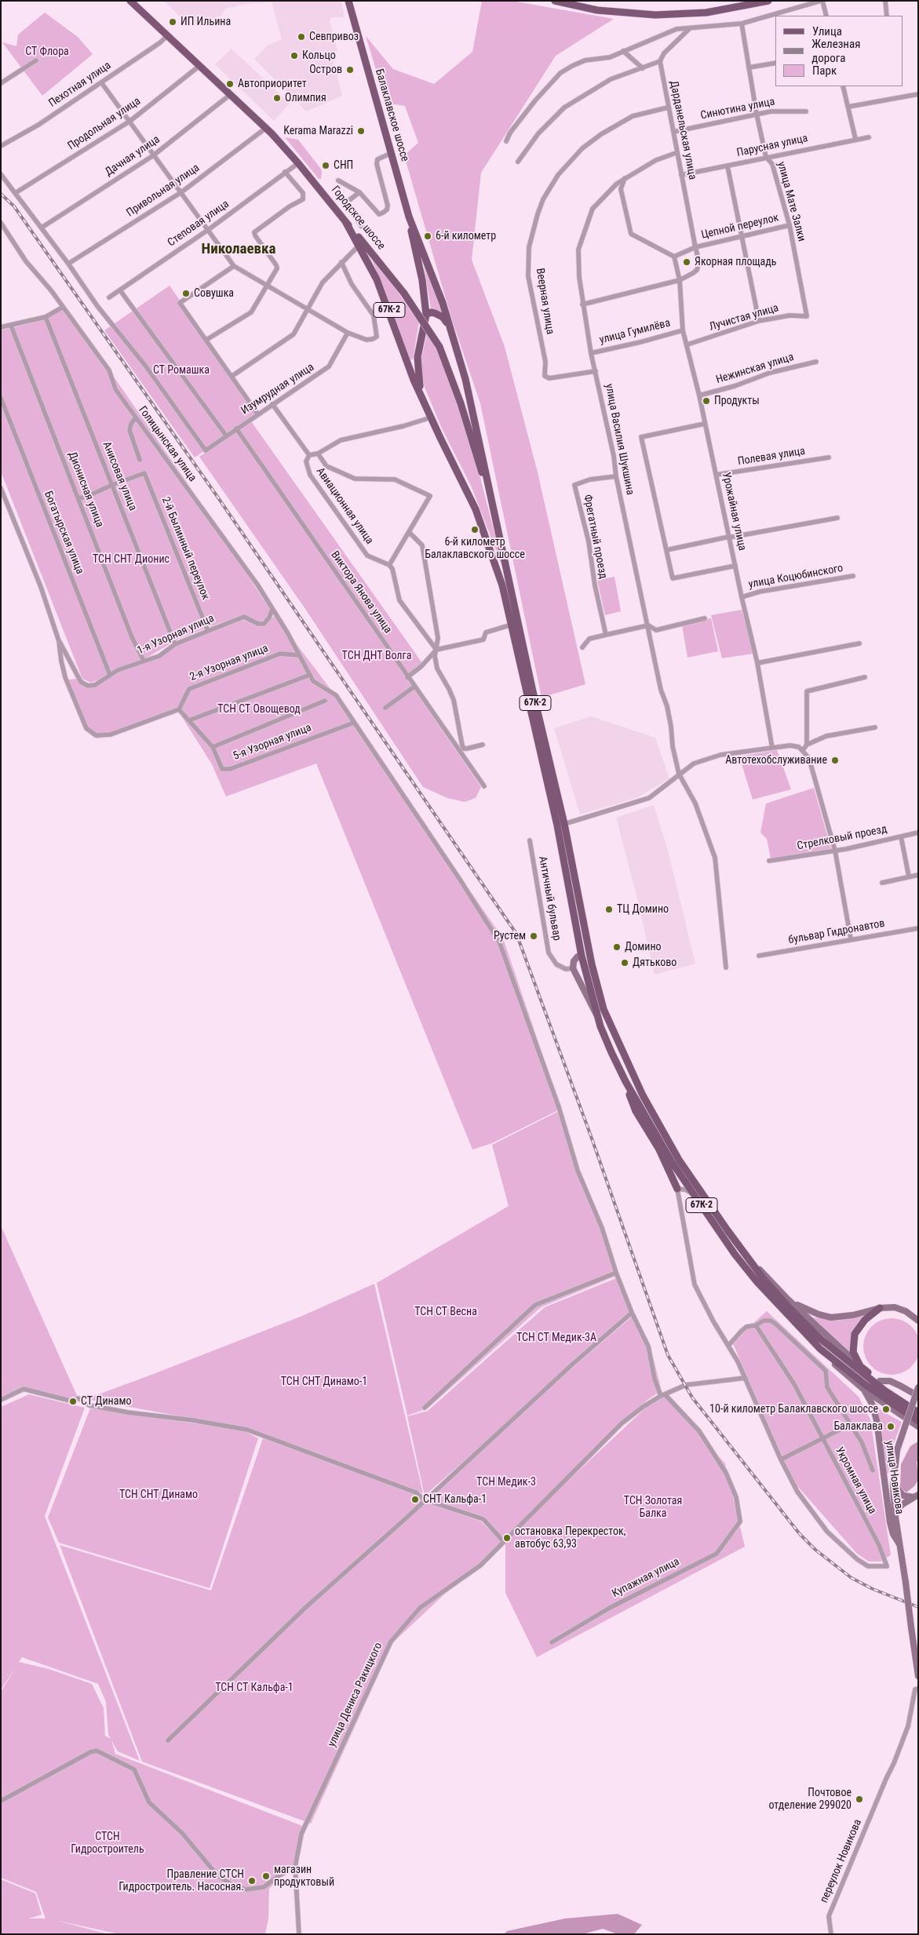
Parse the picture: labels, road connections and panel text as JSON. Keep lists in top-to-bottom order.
{
  "streets": {
    "main road": [
      "Балаклавское шоссе",
      "Городское шоссе",
      "67К-2",
      "улица Новикова"
    ],
    "street": [
      "Пехотная улица",
      "Синютина улица",
      "Продольная улица",
      "Дарданельская улица",
      "Парусная улица",
      "Дачная улица",
      "Привольная улица",
      "улица Мате Залки",
      "Степовая улица",
      "Цепной переулок",
      "Веерная улица",
      "Лучистая улица",
      "улица Гумилёва",
      "Нежинская улица",
      "Изумрудная улица",
      "улица Василия Шукшина",
      "Голицынская улица",
      "Полевая улица",
      "Анисовая улица",
      "Дионисная улица",
      "Авиационная улица",
      "Урожайная улица",
      "Богатырская улица",
      "Фрегатный проезд",
      "2-й Былинный переулок",
      "улица Коцюбинского",
      "Виктора Янова улица",
      "1-я Узорная улица",
      "2-я Узорная улица",
      "5-я Узорная улица",
      "Стрелковый проезд",
      "Античный бульвар",
      "бульвар Гидронавтов",
      "Укромная улица",
      "Купажная улица",
      "улица Дениса Ракицкого",
      "переулок Новикова"
    ]
  },
  "crossings": [
    ["Пехотная улица", "Городское шоссе"],
    ["Синютина улица", "Дарданельская улица"],
    ["Синютина улица", "улица Мате Залки"],
    ["Продольная улица", "Городское шоссе"],
    ["Дарданельская улица", "Парусная улица"],
    ["Дарданельская улица", "Цепной переулок"],
    ["Дарданельская улица", "Веерная улица"],
    ["Дарданельская улица", "улица Василия Шукшина"],
    ["Парусная улица", "улица Мате Залки"],
    ["Дачная улица", "Городское шоссе"],
    ["Привольная улица", "Городское шоссе"],
    ["Привольная улица", "Изумрудная улица"],
    ["улица Мате Залки", "Цепной переулок"],
    ["улица Мате Залки", "Лучистая улица"],
    ["Городское шоссе", "Степовая улица"],
    ["Городское шоссе", "67К-2"],
    ["Веерная улица", "улица Василия Шукшина"],
    ["Лучистая улица", "Урожайная улица"],
    ["улица Гумилёва", "улица Василия Шукшина"],
    ["улица Гумилёва", "Урожайная улица"],
    ["Нежинская улица", "Урожайная улица"],
    ["Изумрудная улица", "Виктора Янова улица"],
    ["улица Василия Шукшина", "Фрегатный проезд"],
    ["Голицынская улица", "1-я Узорная улица"],
    ["Голицынская улица", "2-я Узорная улица"],
    ["Голицынская улица", "5-я Узорная улица"],
    ["Полевая улица", "Урожайная улица"],
    ["Анисовая улица", "2-й Былинный переулок"],
    ["Анисовая улица", "1-я Узорная улица"],
    ["Дионисная улица", "1-я Узорная улица"],
    ["Урожайная улица", "улица Коцюбинского"],
    ["Богатырская улица", "1-я Узорная улица"],
    ["2-й Былинный переулок", "1-я Узорная улица"],
    ["2-я Узорная улица", "5-я Узорная улица"],
    ["Купажная улица", "улица Дениса Ракицкого"]
  ],
  "districts": ["Николаевка"],
  "parks": [
    "СТ Флора",
    "СТ Ромашка",
    "ТСН СНТ Дионис",
    "ТСН ДНТ Волга",
    "ТСН СТ Овощевод",
    "ТСН СТ Весна",
    "ТСН СТ Медик-3А",
    "ТСН СНТ Динамо-1",
    "ТСН Медик-3",
    "ТСН СНТ Динамо",
    "ТСН Золотая Балка",
    "ТСН СТ Кальфа-1",
    "СТСН Гидростроитель"
  ],
  "places": [
    "ИП Ильина",
    "Севпривоз",
    "Кольцо",
    "Остров",
    "Автоприоритет",
    "Олимпия",
    "Kerama Marazzi",
    "СНП",
    "6-й километр",
    "Якорная площадь",
    "Совушка",
    "Продукты",
    "6-й километр Балаклавского шоccе",
    "Автотехобслуживание",
    "ТЦ Домино",
    "Рустем",
    "Домино",
    "Дятьково",
    "СТ Динамо",
    "10-й километр Балаклавского шоссе",
    "Балаклава",
    "СНТ Кальфа-1",
    "остановка Перекресток, автобус 63,93",
    "Почтовое отделение 299020",
    "магазин продуктовый",
    "Правление СТСН Гидростроитель. Насосная."
  ],
  "legend": ["Улица", "Железная дорога", "Парк"]
}
